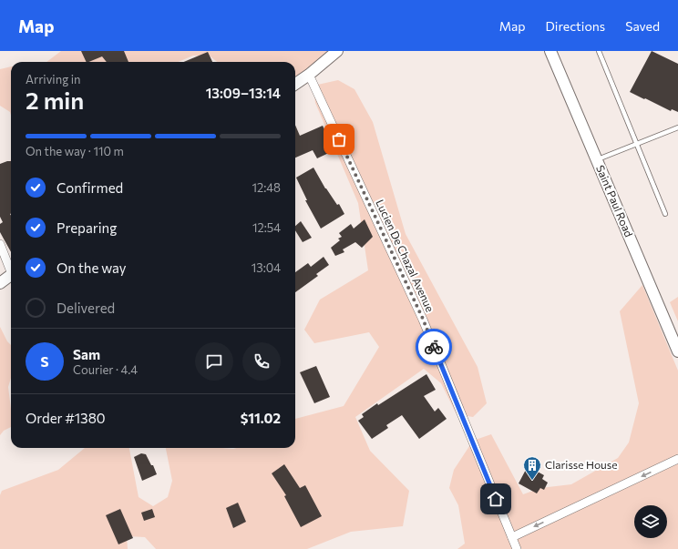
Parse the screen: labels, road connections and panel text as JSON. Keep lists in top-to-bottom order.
{
  "streets": {
    "main road": ["Saint Paul Road"],
    "street": ["Lucien De Chazal Avenue"]
  },
  "places": {
    "building": ["Clarisse House"]
  },
  "page": {
    "header": "Map",
    "nav": ["Map", "Directions", "Saved"],
    "heading": ["2 min", "Arriving in", "13:09–13:14"],
    "panel": [
      "Sam",
      "Courier · 4.4",
      "Order #1380",
      "$11.02"
    ],
    "bar": "On the way · 110 m",
    "list": [
      ["Confirmed", "12:48"],
      ["Preparing", "12:54"],
      ["On the way", "13:04"],
      "Delivered"
    ],
    "round": "S"
  }
}
